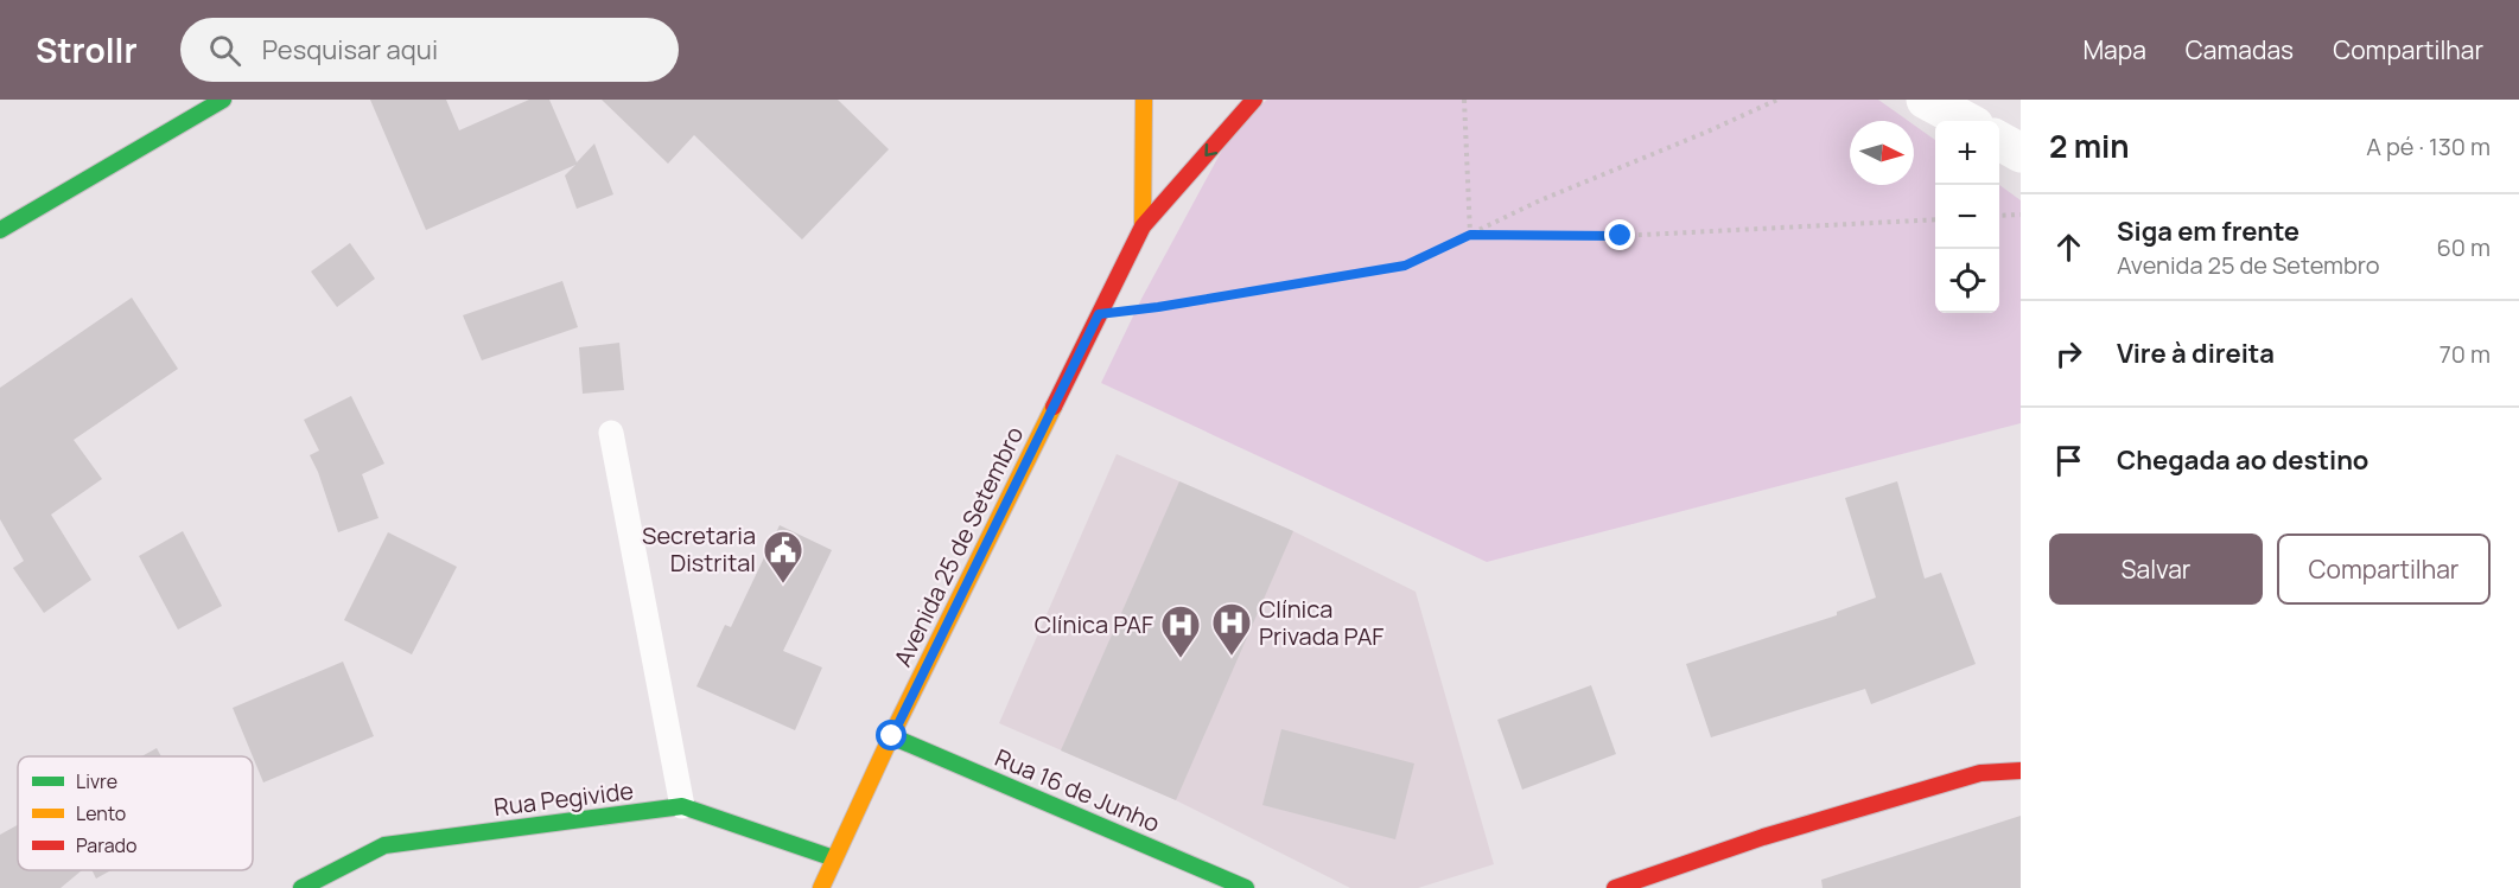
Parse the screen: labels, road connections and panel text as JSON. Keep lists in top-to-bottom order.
{
  "streets": {
    "street": ["Avenida 25 de Setembro", "Rua 16 de Junho", "Rua Pegivide"]
  },
  "crossings": [
    ["Avenida 25 de Setembro", "Rua 16 de Junho"],
    ["Avenida 25 de Setembro", "Rua Pegivide"]
  ],
  "places": {
    "public building": ["Secretaria Distrital"],
    "hospital": ["Clínica Privada PAF", "Clínica PAF"]
  },
  "legend": ["Livre", "Lento", "Parado"],
  "north": "right",
  "page": {
    "header": "Strollr",
    "search": "Pesquisar aqui",
    "nav": ["Mapa", "Camadas", "Compartilhar"],
    "heading": ["2 min", "A pé · 130 m"],
    "map_buttons": ["+", "−"],
    "list": [
      ["Siga em frente", "Avenida 25 de Setembro", "60 m"],
      ["Vire à direita", "70 m"],
      "Chegada ao destino"
    ],
    "buttons": ["Salvar", "Compartilhar"]
  }
}
